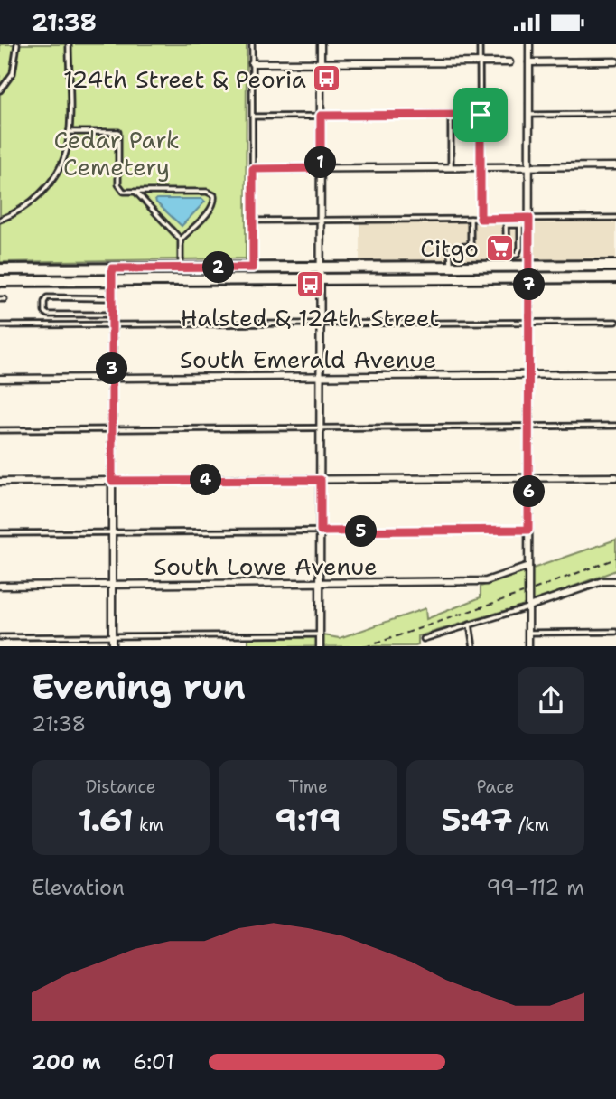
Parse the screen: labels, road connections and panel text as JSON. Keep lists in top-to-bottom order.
{
  "streets": {
    "street": ["South Emerald Avenue", "South Lowe Avenue"]
  },
  "parks": ["Cedar Park Cemetery"],
  "places": {
    "bus stop": ["124th Street & Peoria", "Halsted & 124th Street"],
    "supermarket": ["Citgo"]
  },
  "page": {
    "status": "21:38",
    "pins": [
      "1",
      "2",
      "7",
      "3",
      "4",
      "6",
      "5"
    ],
    "heading": ["Evening run", "21:38"],
    "stats": [
      ["Distance", "1.61 km"],
      ["Time", "9:19"],
      ["Pace", "5:47 /km"]
    ],
    "chart": ["Elevation", "99–112 m"],
    "list": [
      {
        "name": "200 m",
        "note": "6:01"
      }
    ]
  }
}
